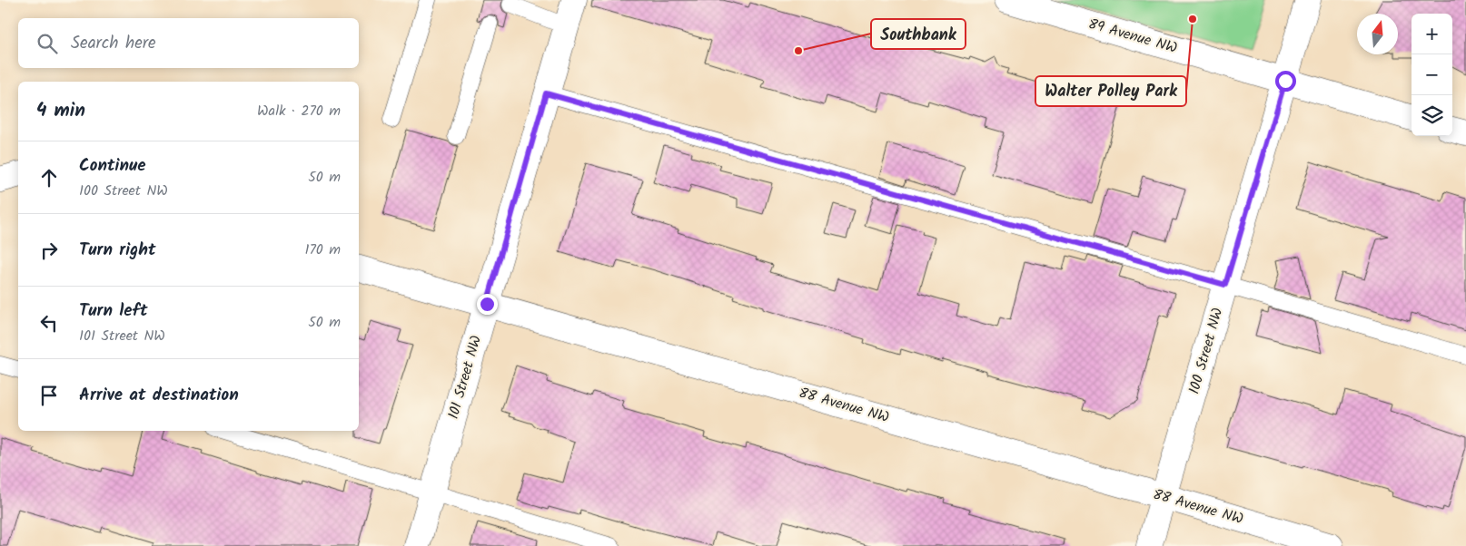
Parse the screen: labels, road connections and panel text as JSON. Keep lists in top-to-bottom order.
{
  "streets": {
    "street": [
      "89 Avenue NW",
      "100 Street NW",
      "101 Street NW",
      "88 Avenue NW"
    ]
  },
  "crossings": [
    ["89 Avenue NW", "100 Street NW"],
    ["100 Street NW", "88 Avenue NW"],
    ["101 Street NW", "88 Avenue NW"]
  ],
  "places": ["Walter Polley Park", "Southbank"],
  "north": "top",
  "page": {
    "map_buttons": ["+", "−"],
    "search": "Search here",
    "heading": ["4 min", "Walk · 270 m"],
    "list": [
      ["Continue", "100 Street NW", "50 m"],
      ["Turn right", "170 m"],
      ["Turn left", "101 Street NW", "50 m"],
      "Arrive at destination"
    ]
  }
}
